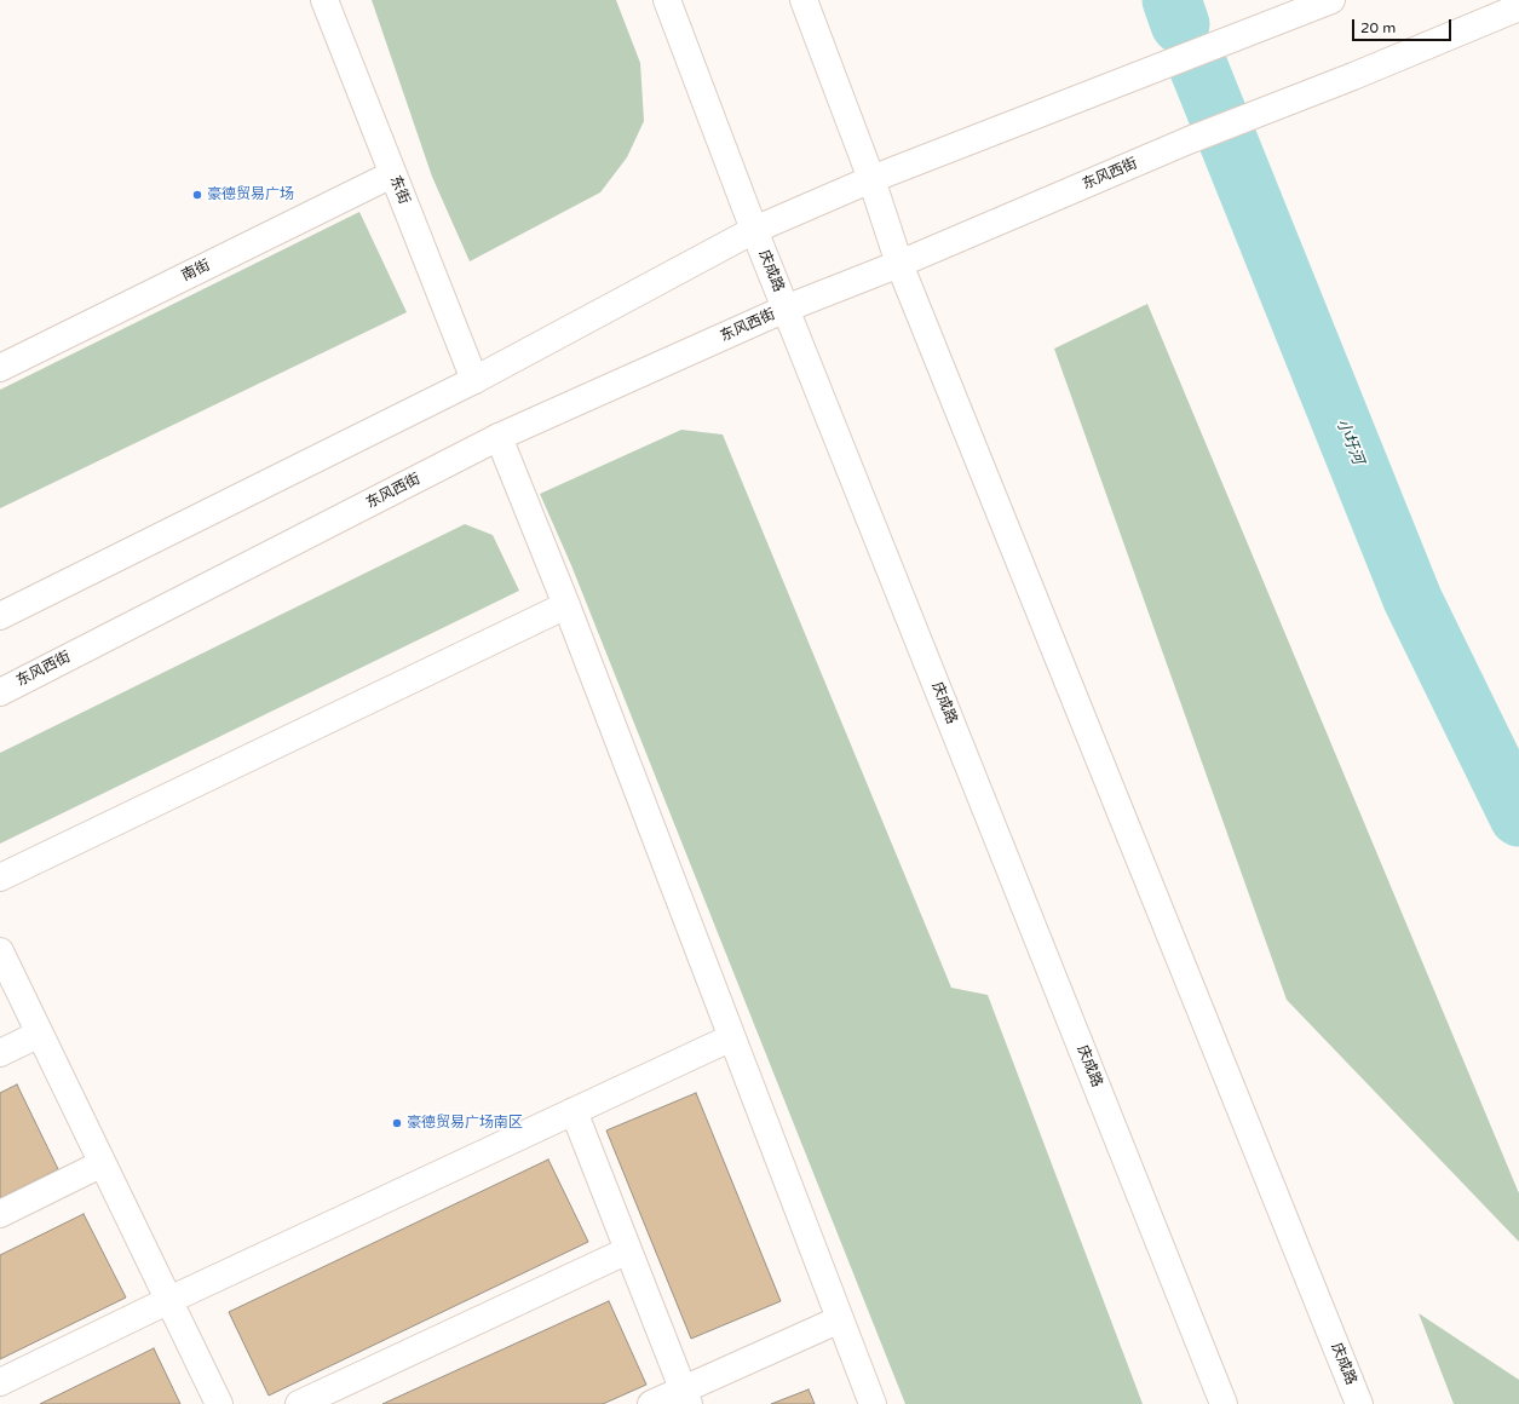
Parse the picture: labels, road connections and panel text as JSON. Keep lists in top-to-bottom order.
{
  "streets": {
    "main road": [
      "东风西街",
      "东街",
      "南街",
      "庆成路"
    ]
  },
  "crossings": [
    ["东风西街", "庆成路"],
    ["东街", "南街"]
  ],
  "water": ["小圩河"],
  "places": ["豪德贸易广场", "豪德贸易广场南区"],
  "scale_bar": "20 m"
}
